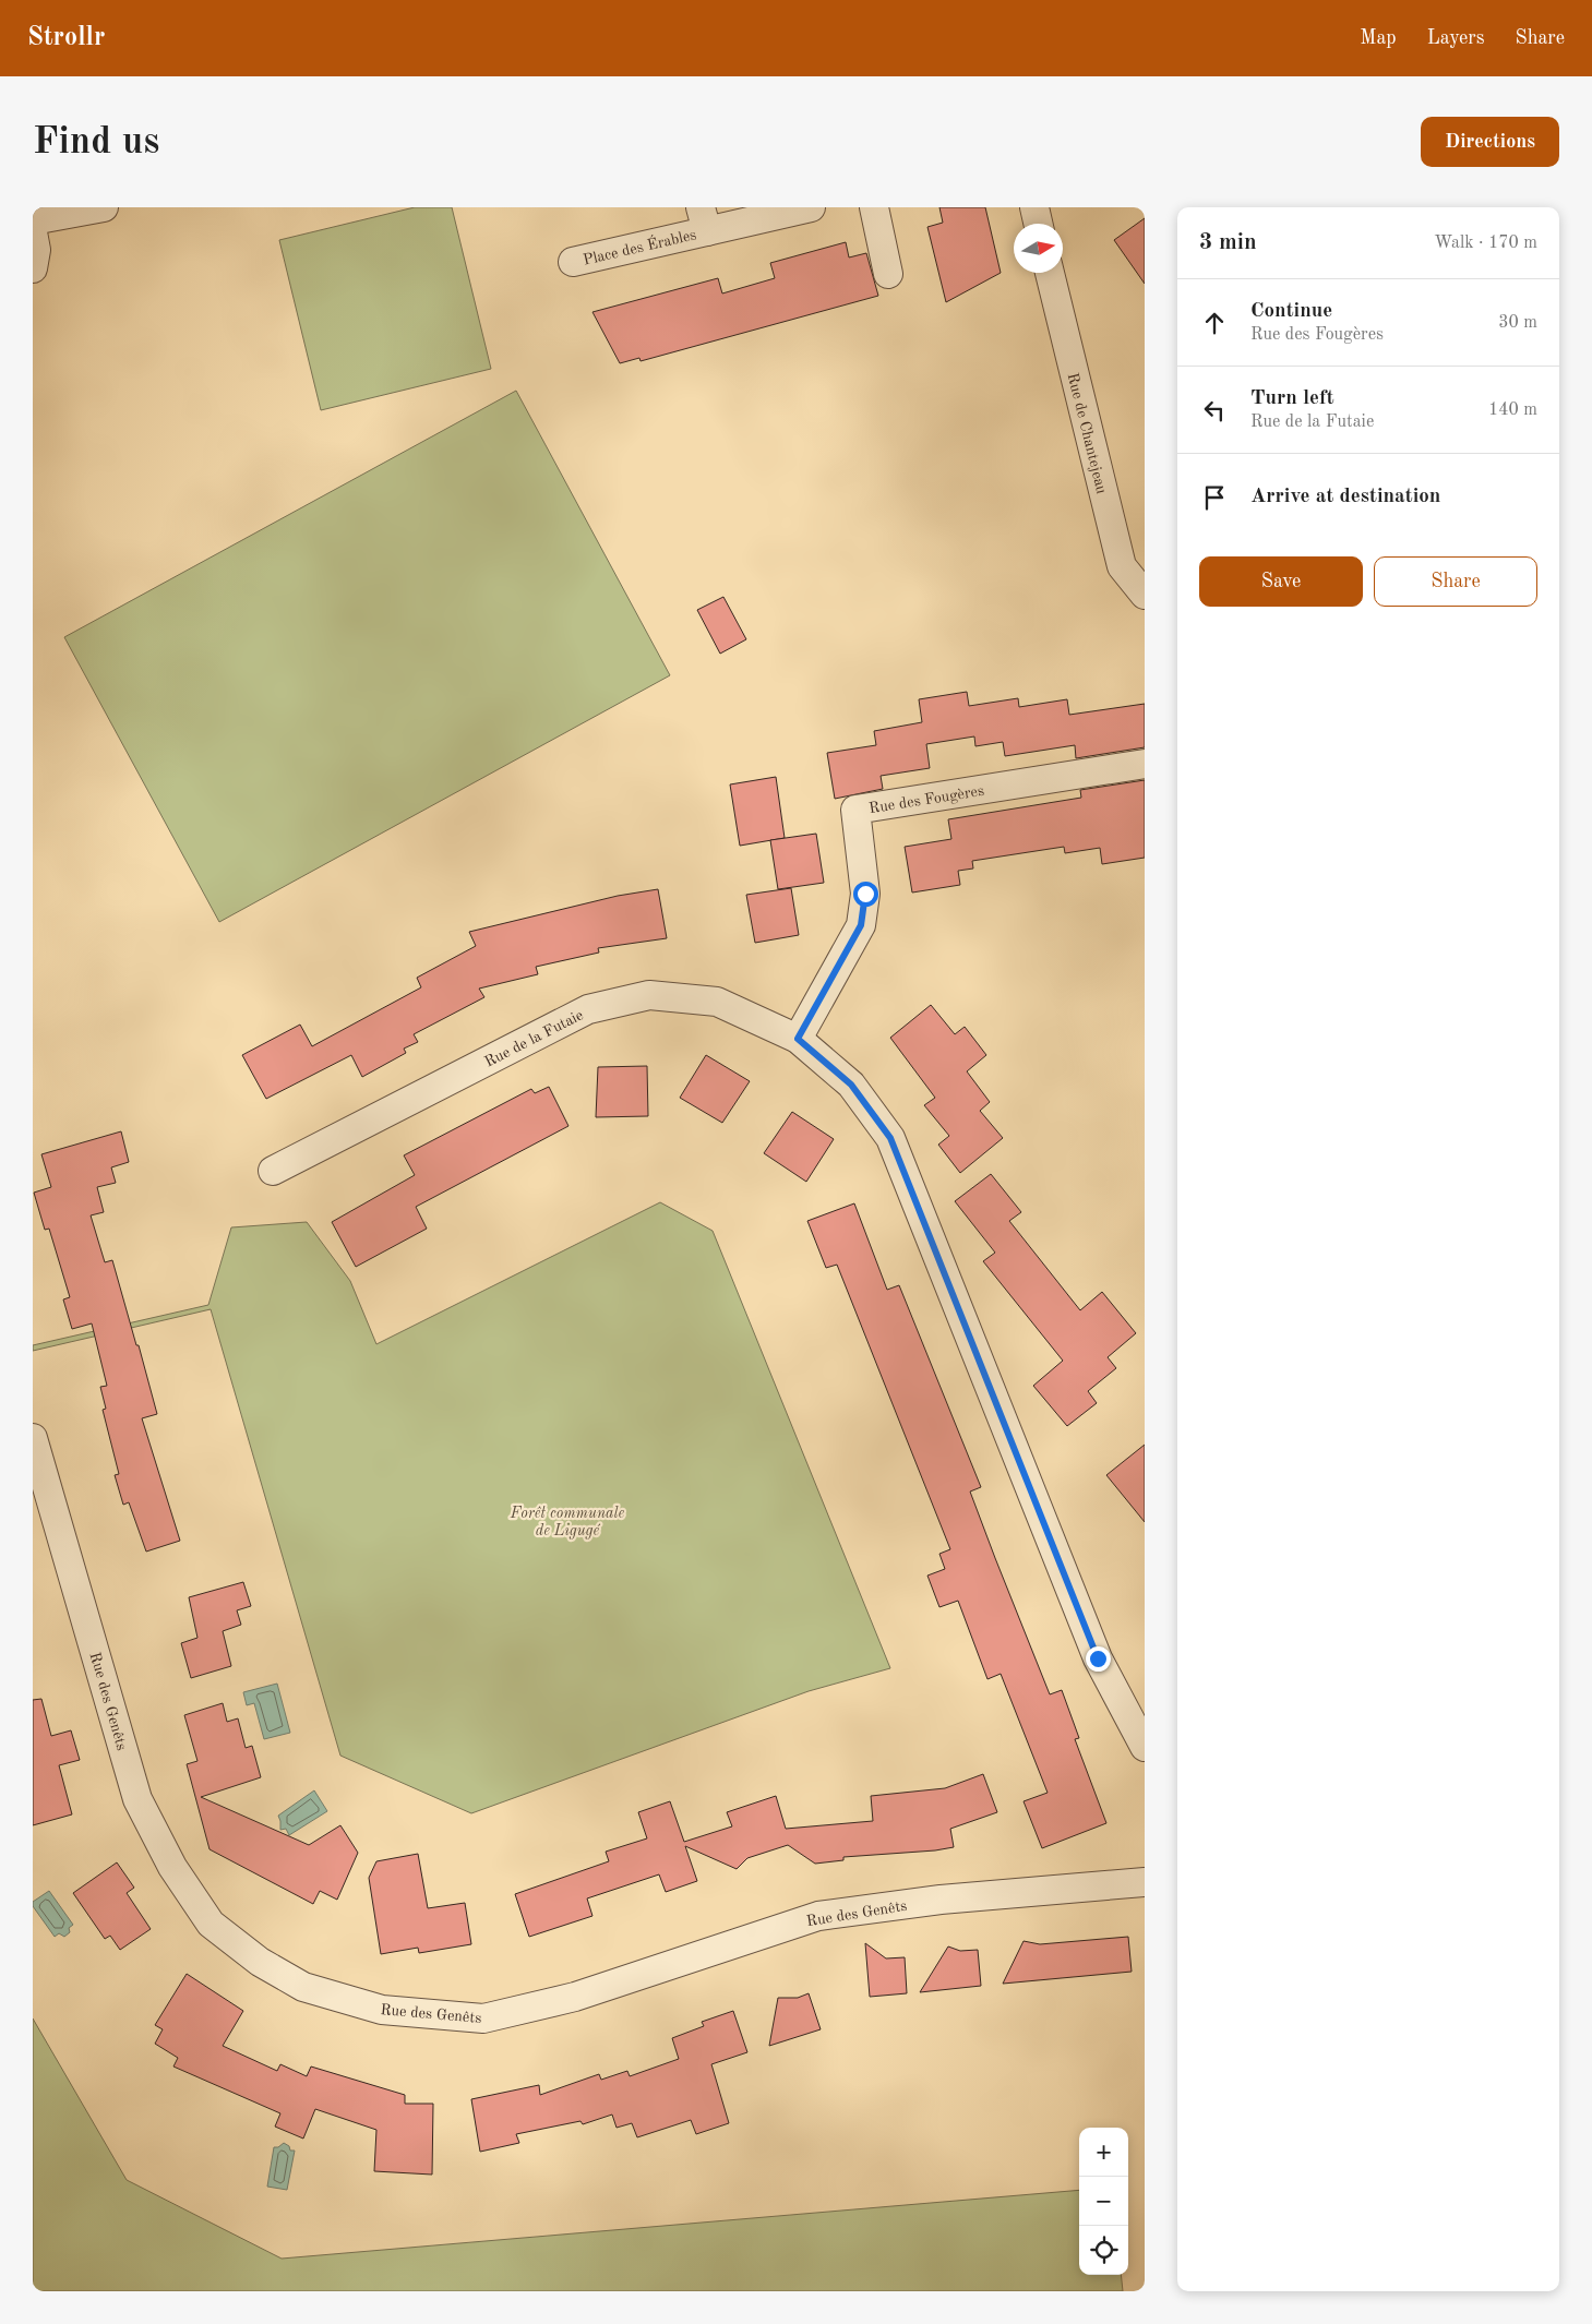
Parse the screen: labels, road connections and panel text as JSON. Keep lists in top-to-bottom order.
{
  "streets": {
    "street": [
      "Place des Érables",
      "Rue de Chantejeau",
      "Rue des Fougères",
      "Rue de la Futaie",
      "Rue des Genêts"
    ]
  },
  "crossings": [
    ["Rue des Fougères", "Rue de la Futaie"]
  ],
  "parks": ["Forêt communale de Ligugé"],
  "north": "right",
  "page": {
    "header": "Strollr",
    "nav": ["Map", "Layers", "Share"],
    "buttons": [
      "Directions",
      ["Save", "Share"]
    ],
    "title": "Find us",
    "heading": ["3 min", "Walk · 170 m"],
    "list": [
      ["Continue", "Rue des Fougères", "30 m"],
      ["Turn left", "Rue de la Futaie", "140 m"],
      "Arrive at destination"
    ],
    "map_buttons": ["+", "−"]
  }
}
